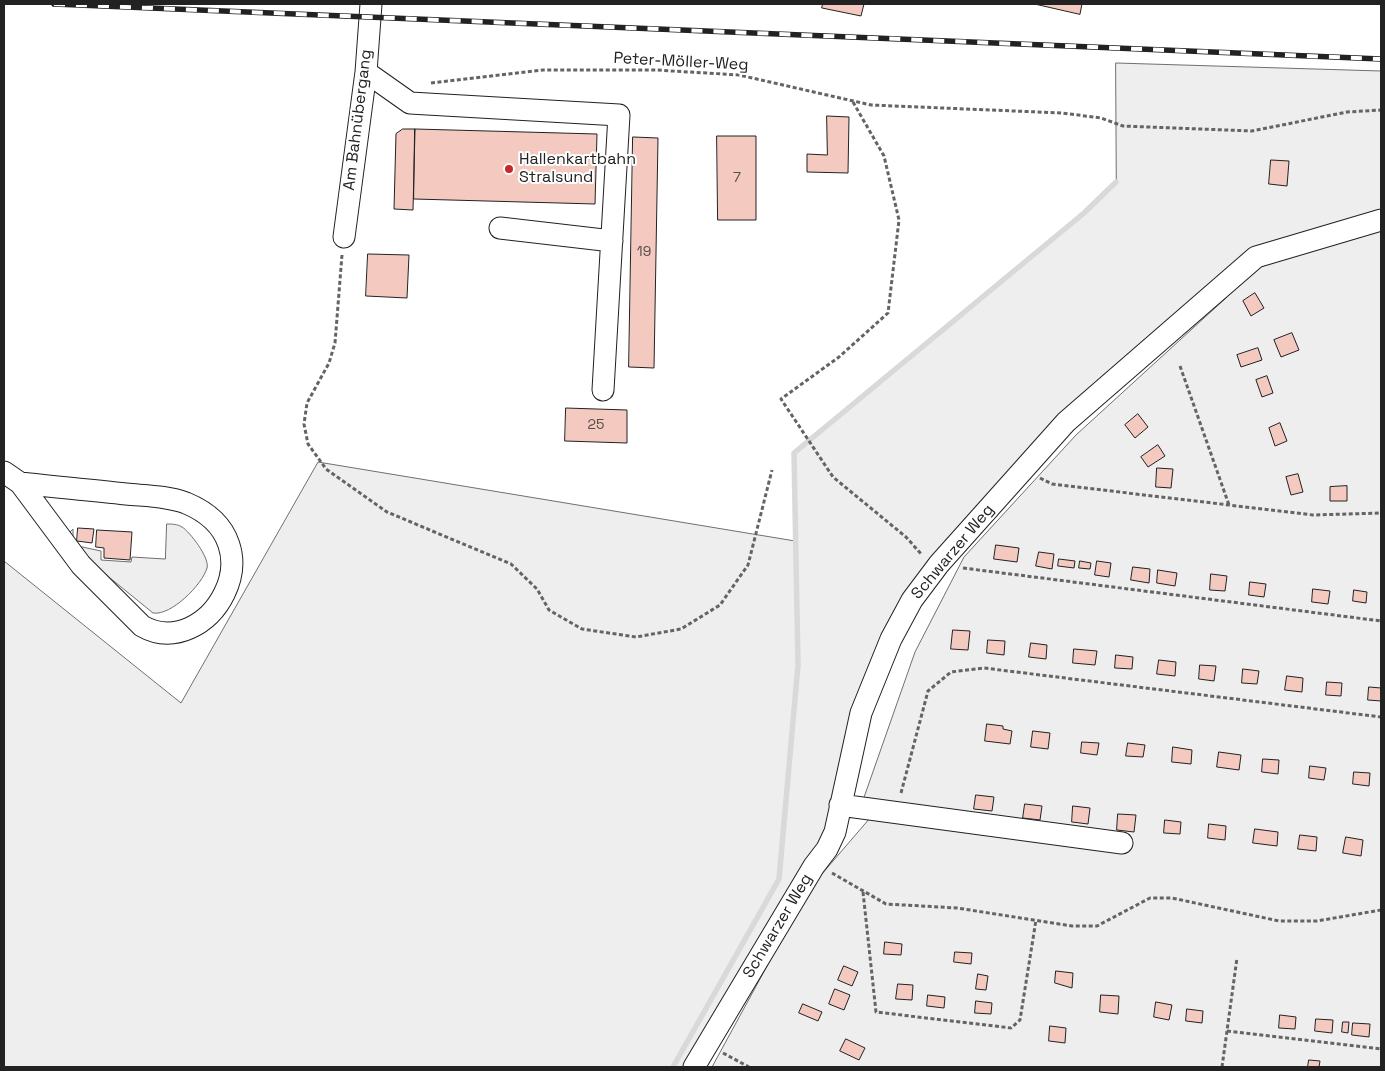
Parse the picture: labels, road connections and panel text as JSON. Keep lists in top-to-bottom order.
{
  "streets": {
    "street": ["Am Bahnübergang", "Schwarzer Weg"],
    "path": ["Peter-Möller-Weg"]
  },
  "places": ["Hallenkartbahn Stralsund"],
  "house_numbers": ["7", "19", "25"]
}
